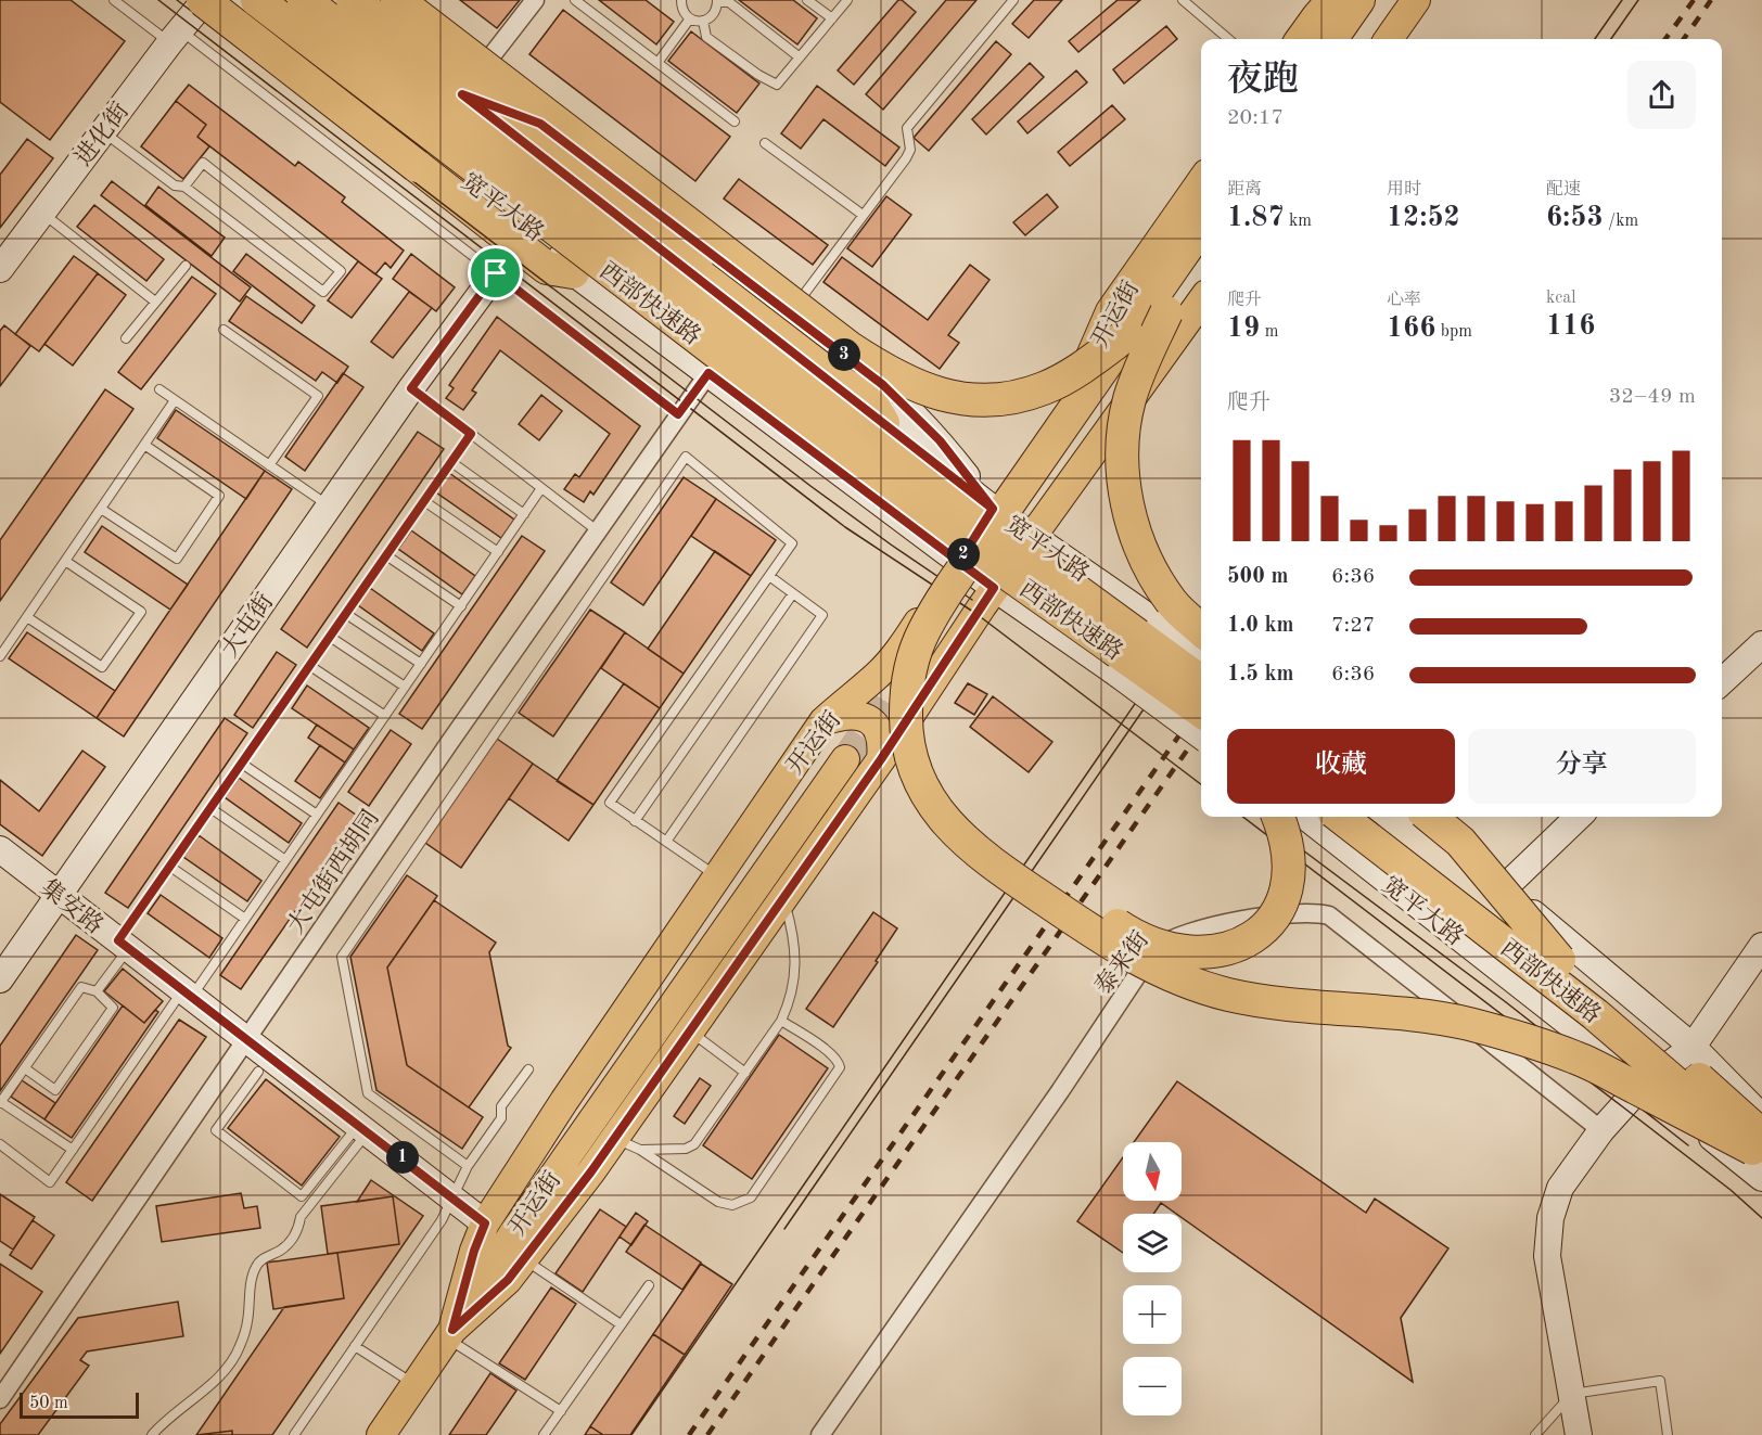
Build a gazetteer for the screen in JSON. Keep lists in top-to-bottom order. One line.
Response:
{"streets":{"highway":["西部快速路"],"main road":["进化街","宽平大路","开运街","大屯街","集安路"],"street":["大屯街西胡同","泰来街"]},"crossings":[["宽平大路","开运街"],["宽平大路","大屯街西胡同"],["开运街","集安路"],["大屯街","集安路"],["大屯街西胡同","集安路"]],"scale_bar":"50 m","north":"bottom","page":{"heading":["夜跑","20:17"],"stats":[["距离","1.87 km"],["用时","12:52"],["配速","6:53 /km"],["爬升","19 m"],["心率","166 bpm"],["kcal","116"]],"pins":["3","2","1"],"chart":["爬升","32–49 m"],"list":[{"name":"500 m","note":"6:36"},{"name":"1.0 km","note":"7:27"},{"name":"1.5 km","note":"6:36"}],"buttons":["收藏","分享"],"map_buttons":["+","−"],"scale":"50 m"}}
